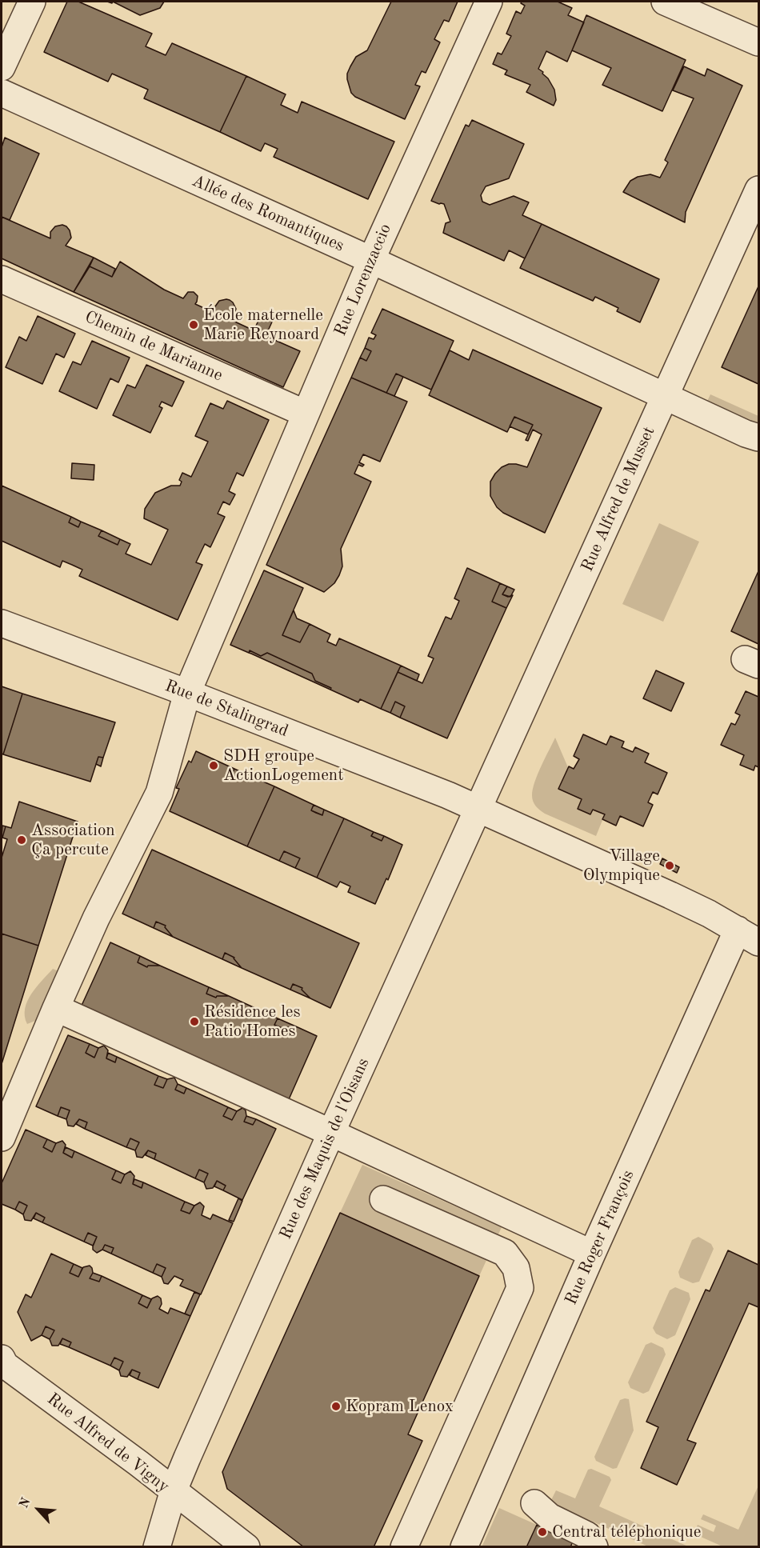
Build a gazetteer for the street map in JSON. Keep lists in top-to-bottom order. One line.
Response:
{"streets":{"street":["Allée des Romantiques","Rue Lorenzaccio","Chemin de Marianne","Rue Alfred de Musset","Rue de Stalingrad","Rue des Maquis de l'Oisans","Rue Roger François","Rue Alfred de Vigny"]},"crossings":[["Allée des Romantiques","Rue Lorenzaccio"],["Allée des Romantiques","Rue Alfred de Musset"],["Rue Lorenzaccio","Chemin de Marianne"],["Rue Lorenzaccio","Rue de Stalingrad"],["Rue Alfred de Musset","Rue de Stalingrad"],["Rue Alfred de Musset","Rue des Maquis de l'Oisans"],["Rue de Stalingrad","Rue des Maquis de l'Oisans"],["Rue de Stalingrad","Rue Roger François"],["Rue des Maquis de l'Oisans","Rue Alfred de Vigny"]],"places":["École maternelle Marie Reynoard","SDH groupe ActionLogement","Association Ça percute","Village Olympique","Résidence les Patio'Homes","Kopram Lenox","Central téléphonique"],"north":"top left"}
